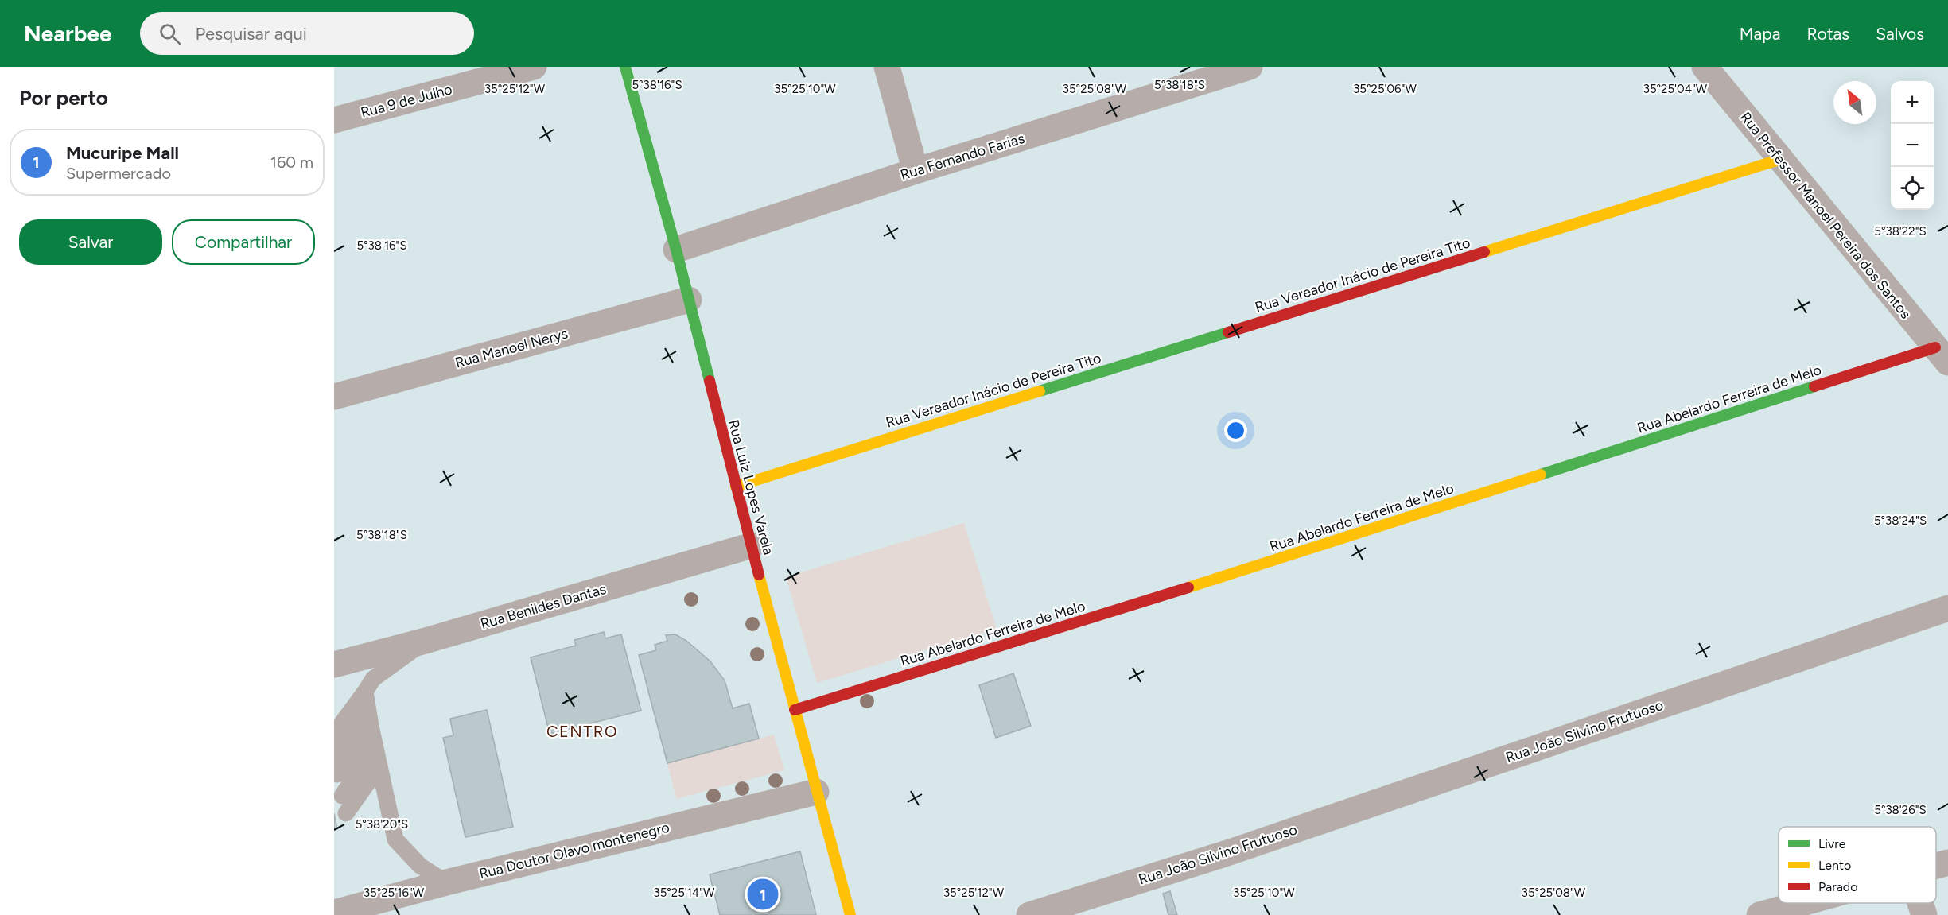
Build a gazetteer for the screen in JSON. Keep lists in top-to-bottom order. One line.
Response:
{"streets":{"street":["Rua 9 de Julho","Rua Fernando Farias","Rua Prefessor Manoel Pereira dos Santos","Rua Vereador Inácio de Pereira Tito","Rua Manoel Nerys","Rua Abelardo Ferreira de Melo","Rua Luiz Lopes Varela","Rua Benildes Dantas","Rua João Silvino Frutuoso","Rua Doutor Olavo montenegro"]},"crossings":[["Rua Fernando Farias","Rua Luiz Lopes Varela"],["Rua Prefessor Manoel Pereira dos Santos","Rua Vereador Inácio de Pereira Tito"],["Rua Prefessor Manoel Pereira dos Santos","Rua Abelardo Ferreira de Melo"],["Rua Vereador Inácio de Pereira Tito","Rua Luiz Lopes Varela"],["Rua Manoel Nerys","Rua Luiz Lopes Varela"],["Rua Abelardo Ferreira de Melo","Rua Luiz Lopes Varela"],["Rua Luiz Lopes Varela","Rua Benildes Dantas"],["Rua Luiz Lopes Varela","Rua Doutor Olavo montenegro"]],"districts":["CENTRO"],"legend":["Livre","Lento","Parado"],"north":"top left","page":{"header":"Nearbee","search":"Pesquisar aqui","nav":["Mapa","Rotas","Salvos"],"heading":"Por perto","map_buttons":["+","−"],"list":[{"mark":"1","name":"Mucuripe Mall","note":"Supermercado","value":"160 m"}],"buttons":["Salvar","Compartilhar"],"pins":"1"},"coordinates":["5°38'16\"S","5°38'18\"S","35°25'12\"W","35°25'10\"W","35°25'08\"W","35°25'06\"W","35°25'04\"W","5°38'22\"S","5°38'24\"S","5°38'26\"S","5°38'20\"S","35°25'16\"W","35°25'14\"W"]}
